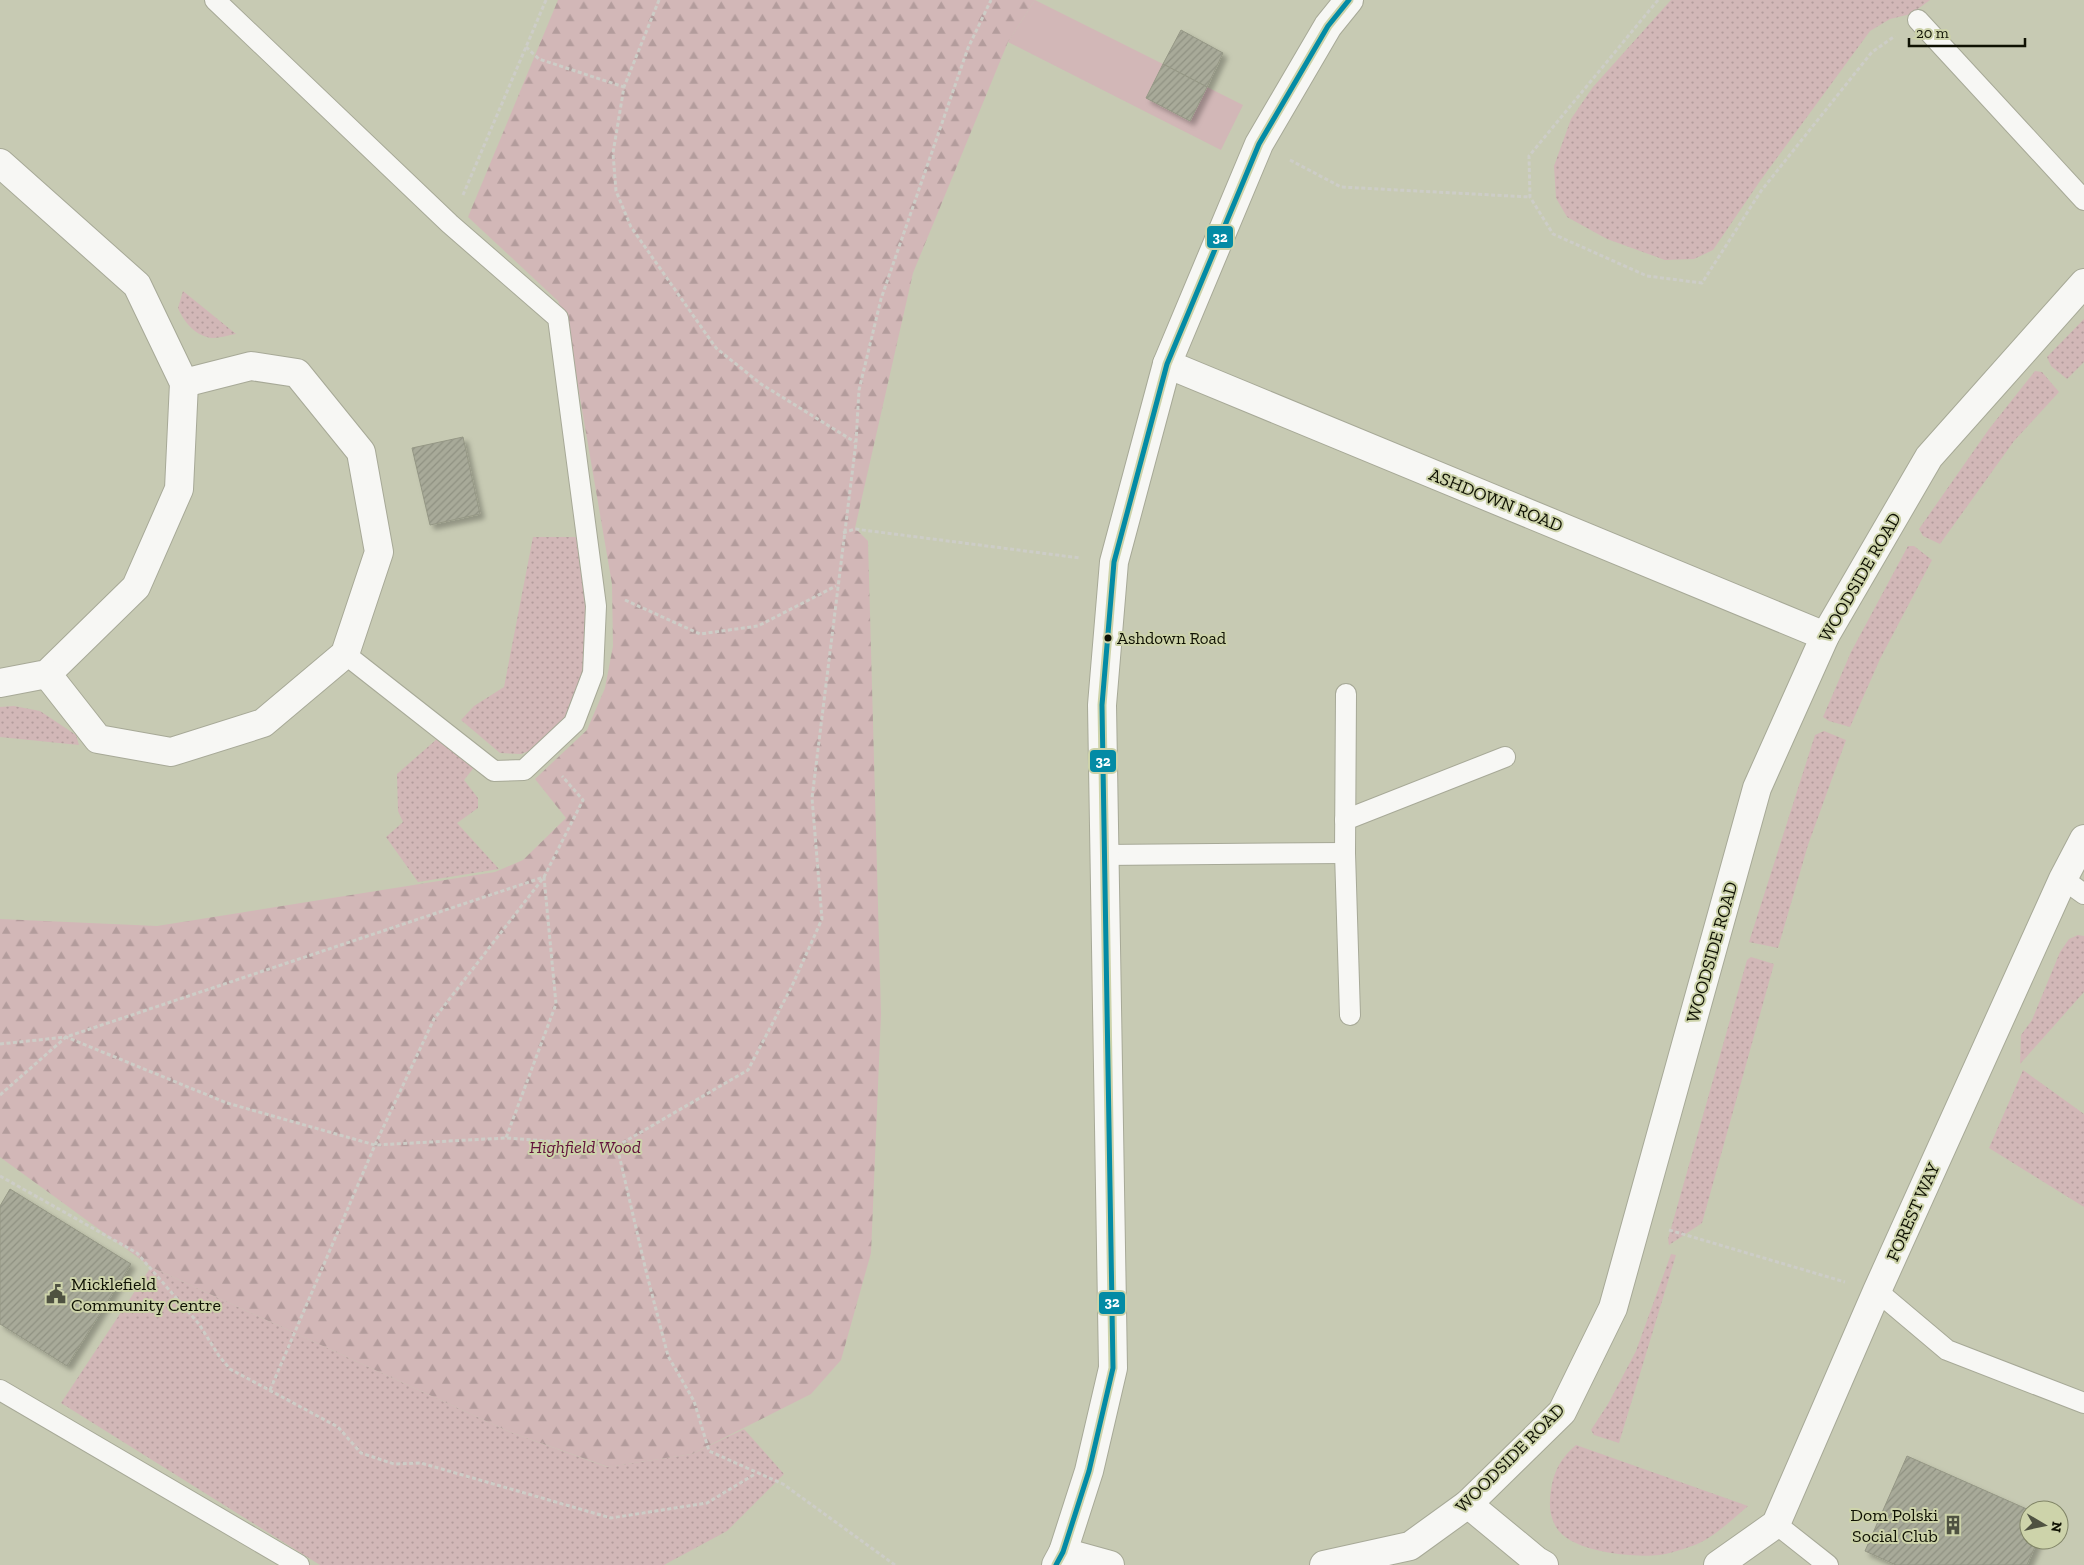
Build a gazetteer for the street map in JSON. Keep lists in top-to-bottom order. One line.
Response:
{"streets":{"street":["ASHDOWN ROAD","WOODSIDE ROAD","FOREST WAY"]},"crossings":[["ASHDOWN ROAD","WOODSIDE ROAD"]],"parks":["Highfield Wood"],"places":{"other":["Ashdown Road"],"public building":["Micklefield Community Centre"],"building":["Dom Polski Social Club"]},"lines":["transit line 32"],"scale_bar":"20 m","north":"right"}
